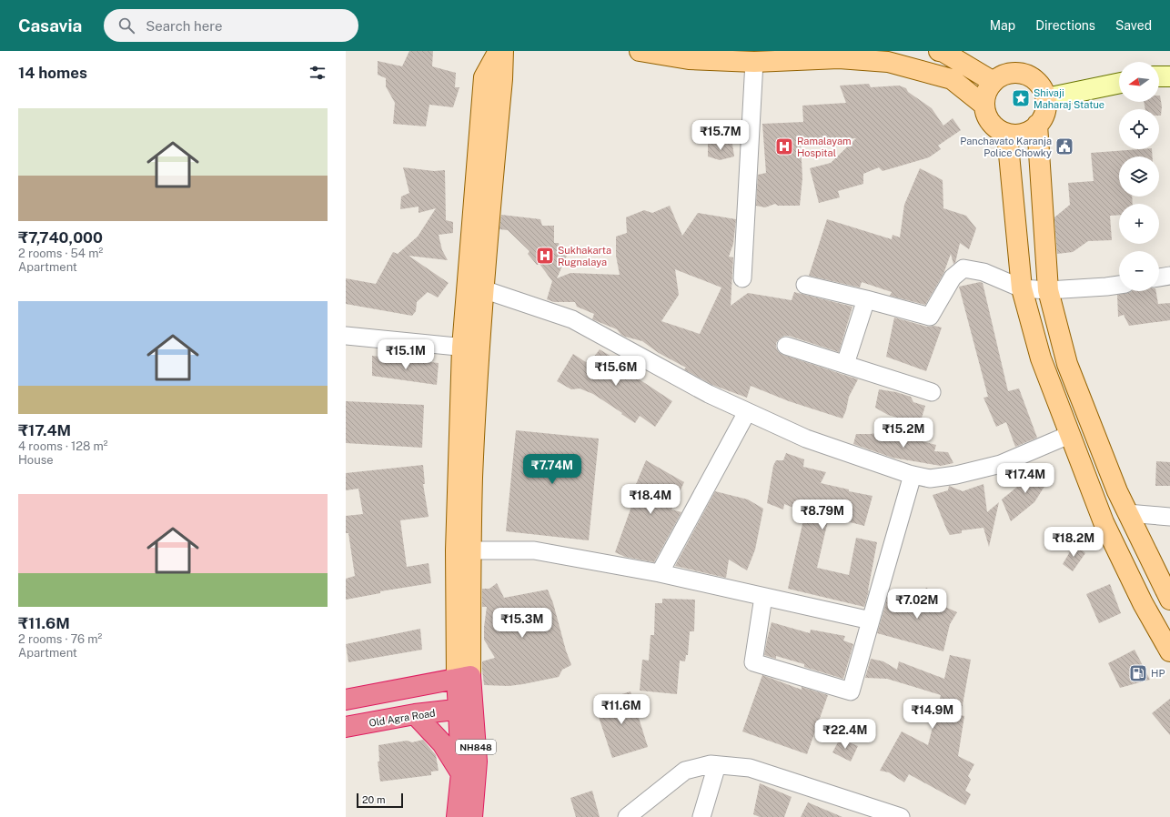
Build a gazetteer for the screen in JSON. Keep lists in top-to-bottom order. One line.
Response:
{"streets":{"highway":["Old Agra Road","NH848"]},"crossings":[["Old Agra Road","NH848"]],"places":{"place":["Shivaji Maharaj Statue"],"hospital":["Ramalayam Hospital","Sukhakarta Rugnalaya"],"public building":["Panchavato Karanja Police Chowky"],"fuel station":["HP"]},"scale_bar":"20 m","north":"left","page":{"header":"Casavia","search":"Search here","nav":["Map","Directions","Saved"],"heading":"14 homes","map_buttons":["+","−"],"list":[{"name":"₹7,740,000","note":"2 rooms · 54 m² · Apartment"},{"name":"₹17.4M","note":"4 rooms · 128 m² · House"},{"name":"₹11.6M","note":"2 rooms · 76 m² · Apartment"}],"price":["₹15.7M","₹15.1M","₹15.6M","₹15.2M","₹7.74M","₹17.4M","₹18.4M","₹8.79M","₹18.2M","₹7.02M","₹15.3M","₹11.6M","₹14.9M","₹22.4M"],"scale":"20 m"}}
